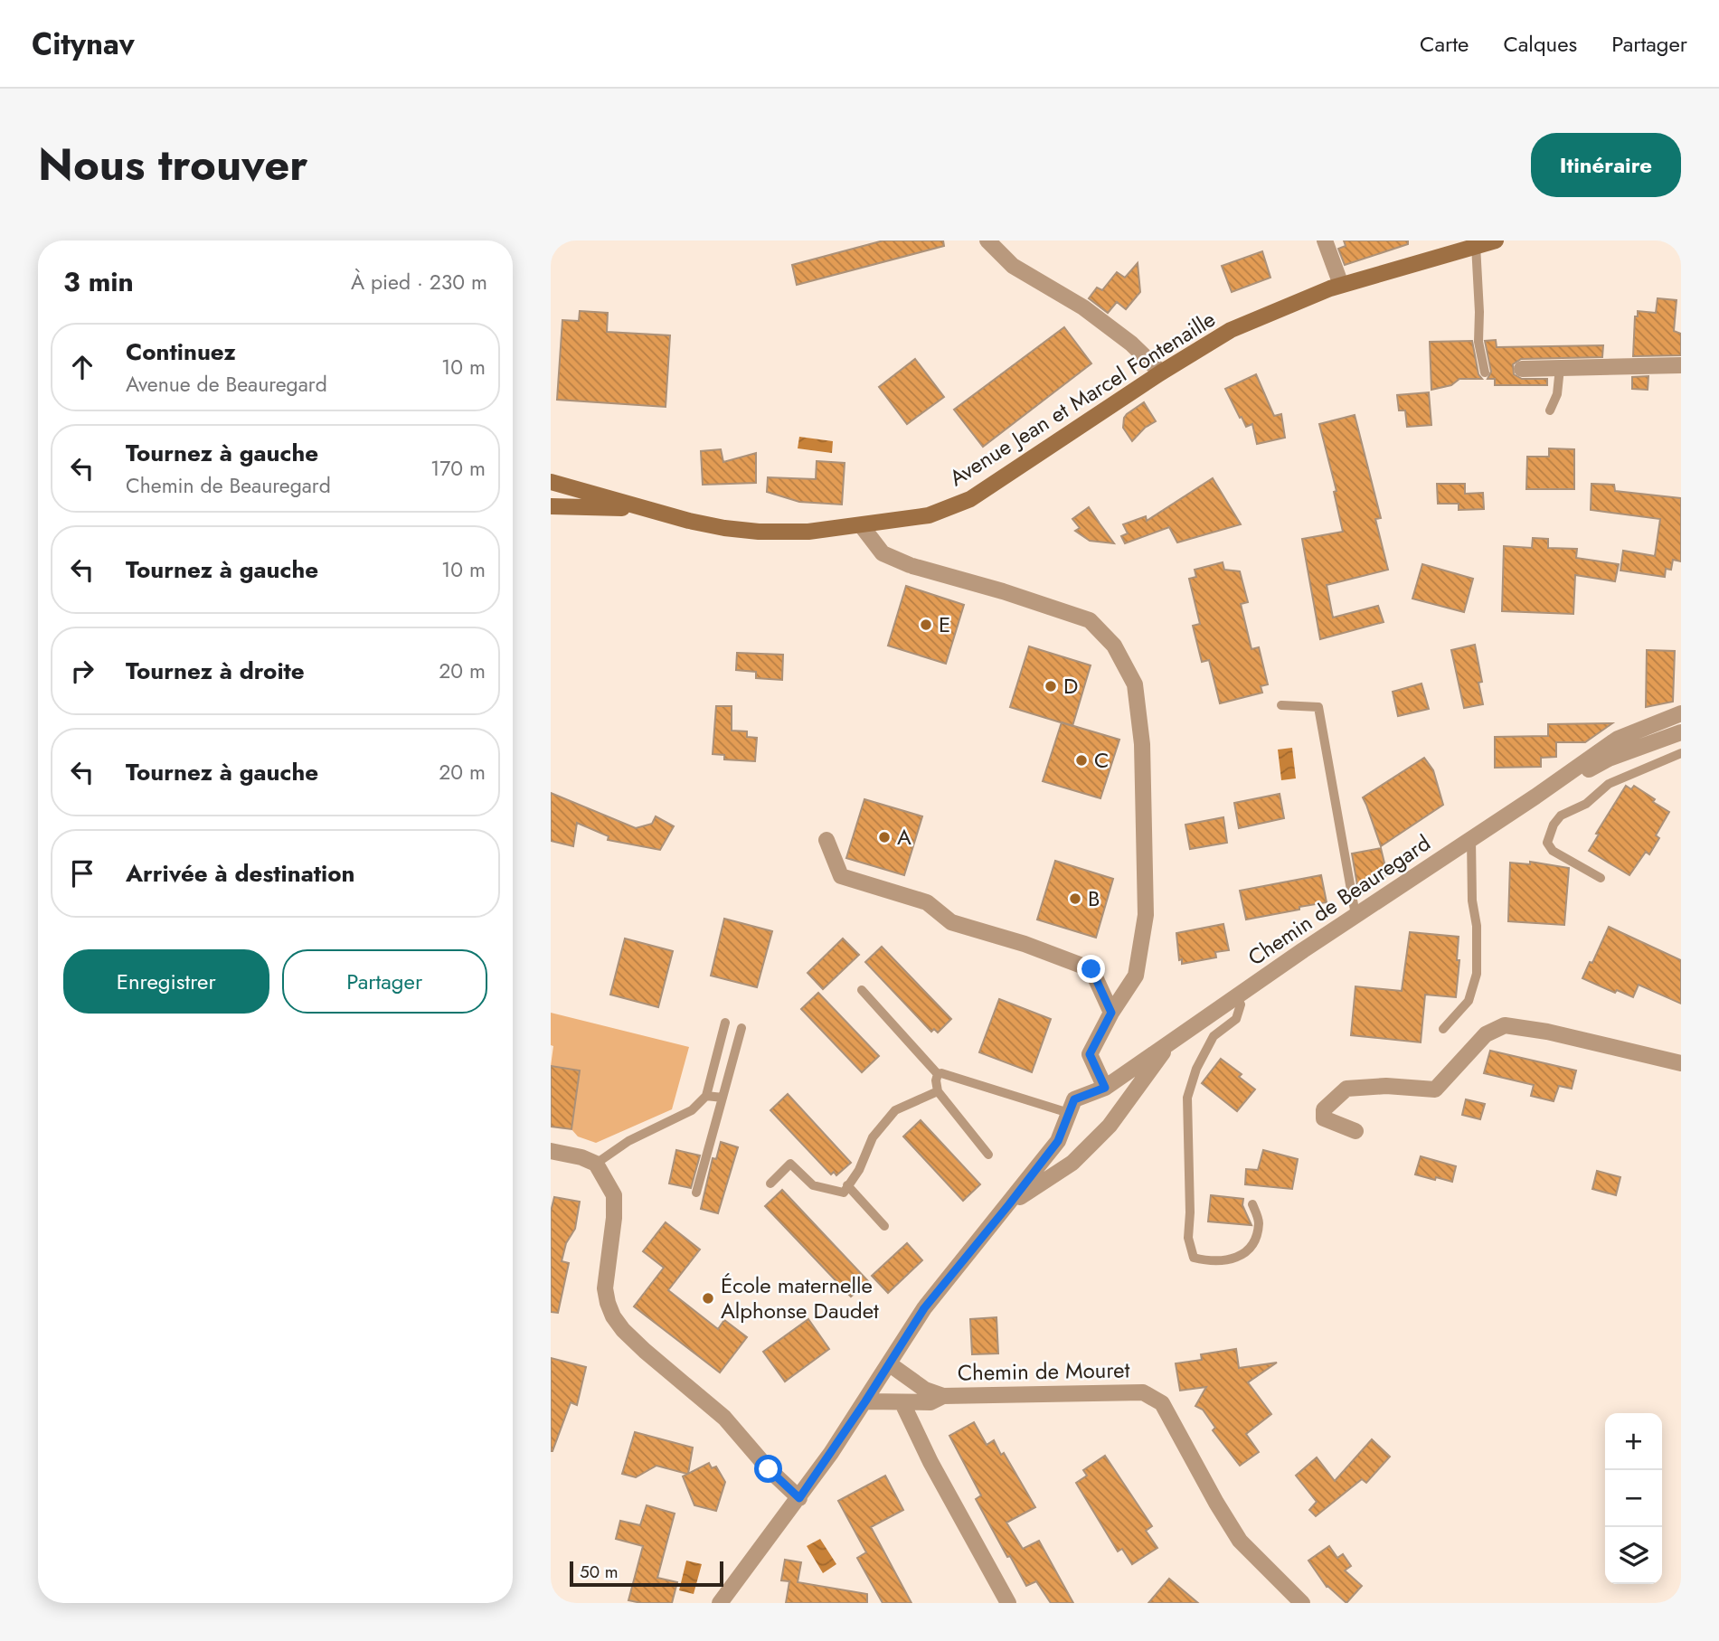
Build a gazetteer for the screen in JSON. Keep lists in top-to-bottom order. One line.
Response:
{"streets":{"main road":["Avenue Jean et Marcel Fontenaille"],"street":["Chemin de Beauregard","Chemin de Mouret"]},"places":["E","D","C","A","B","École maternelle Alphonse Daudet"],"scale_bar":"50 m","page":{"header":"Citynav","nav":["Carte","Calques","Partager"],"title":"Nous trouver","buttons":["Itinéraire",["Enregistrer","Partager"]],"heading":["3 min","À pied · 230 m"],"list":[["Continuez","Avenue de Beauregard","10 m"],["Tournez à gauche","Chemin de Beauregard","170 m"],["Tournez à gauche","10 m"],["Tournez à droite","20 m"],["Tournez à gauche","20 m"],"Arrivée à destination"],"map_buttons":["+","−"],"scale":"50 m"}}
